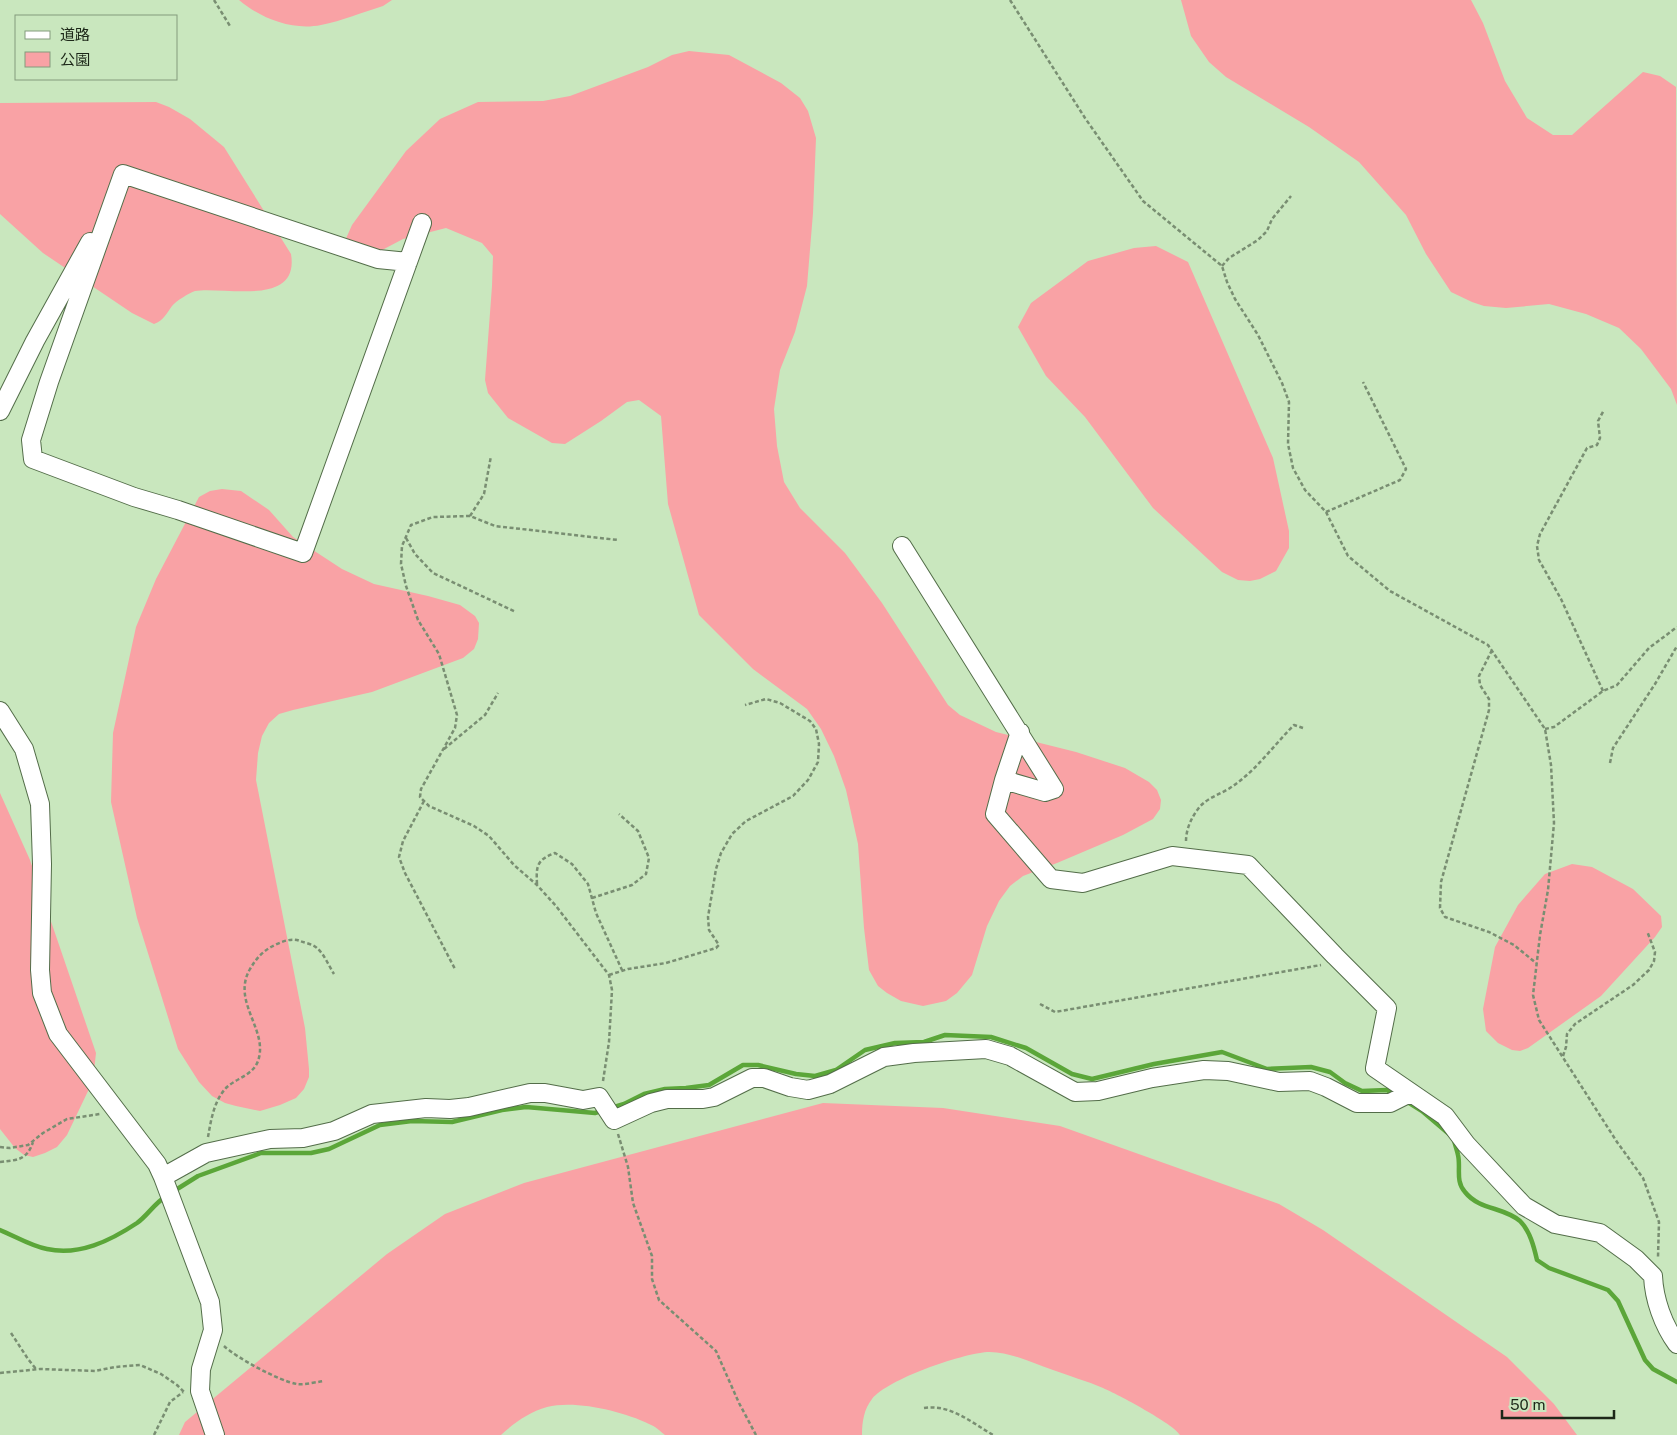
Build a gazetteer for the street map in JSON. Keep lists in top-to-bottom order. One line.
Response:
{"legend":["道路","公園"],"scale_bar":"50 m"}
